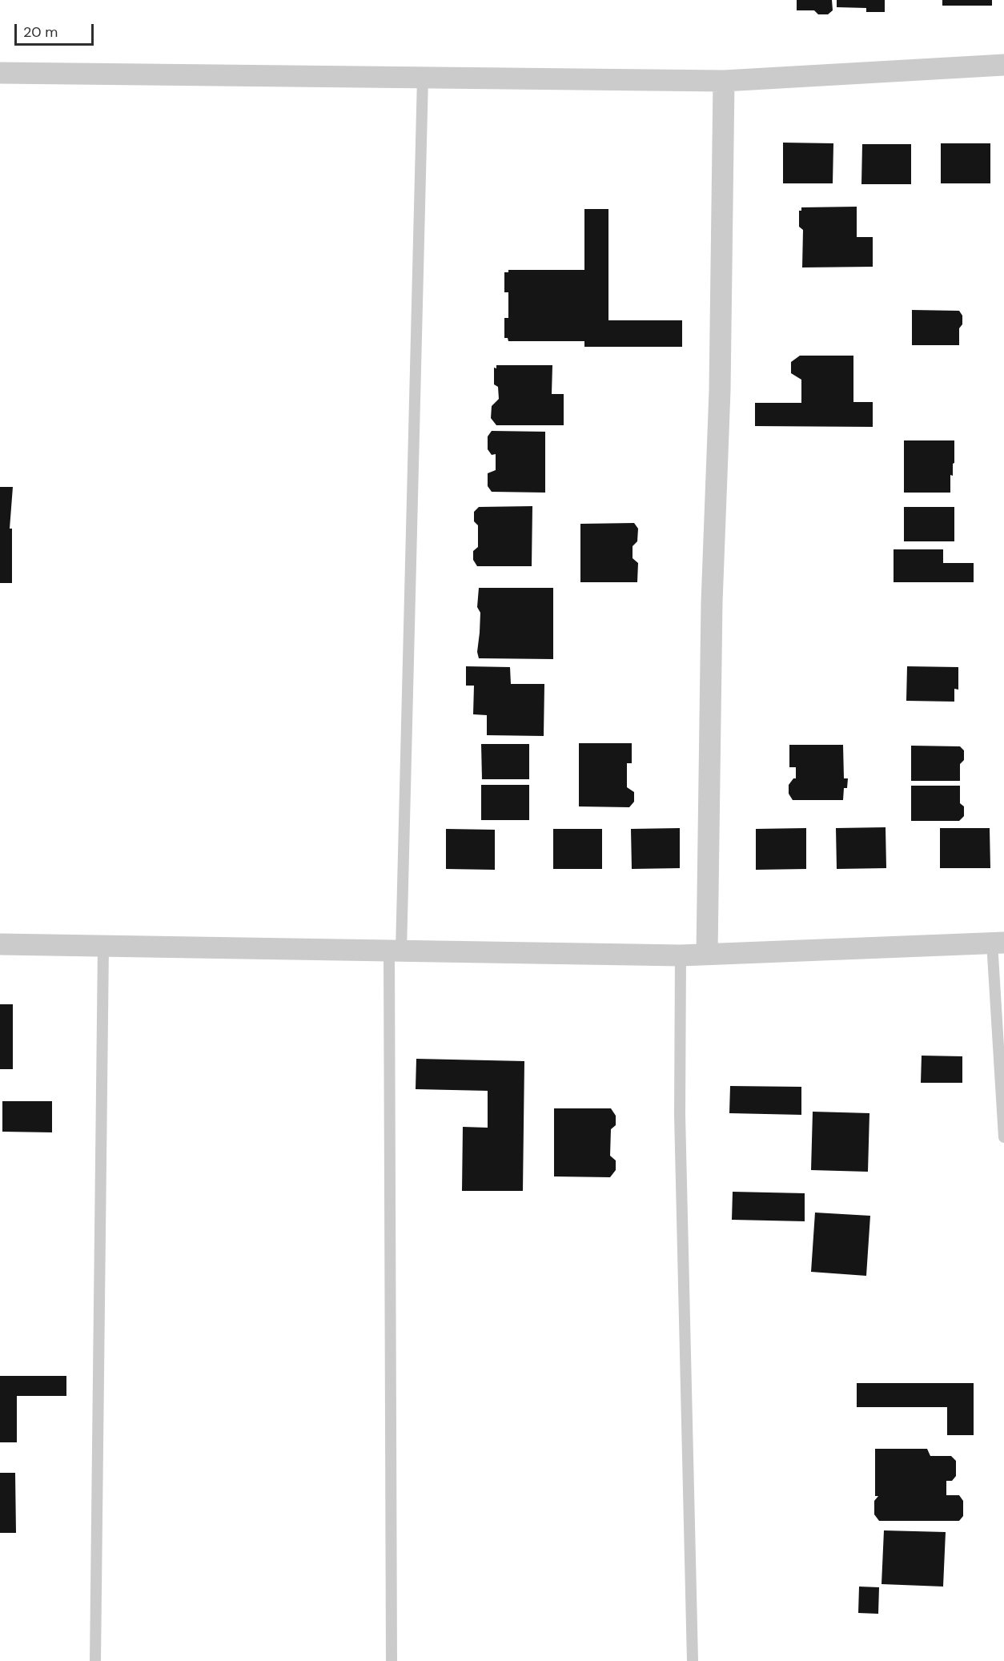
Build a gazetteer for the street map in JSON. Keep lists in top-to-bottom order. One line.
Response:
{"scale_bar":"20 m"}
